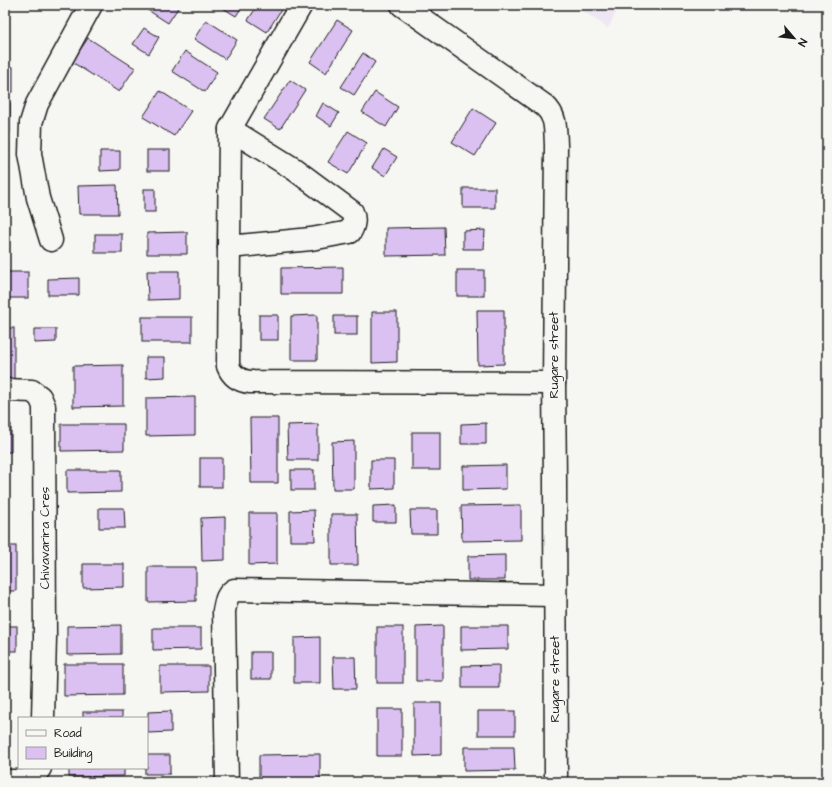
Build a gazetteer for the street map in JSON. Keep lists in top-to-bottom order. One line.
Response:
{"streets":{"street":["Rugare street","Chivavarira Cres"]},"legend":["Road","Building"],"north":"bottom right"}
